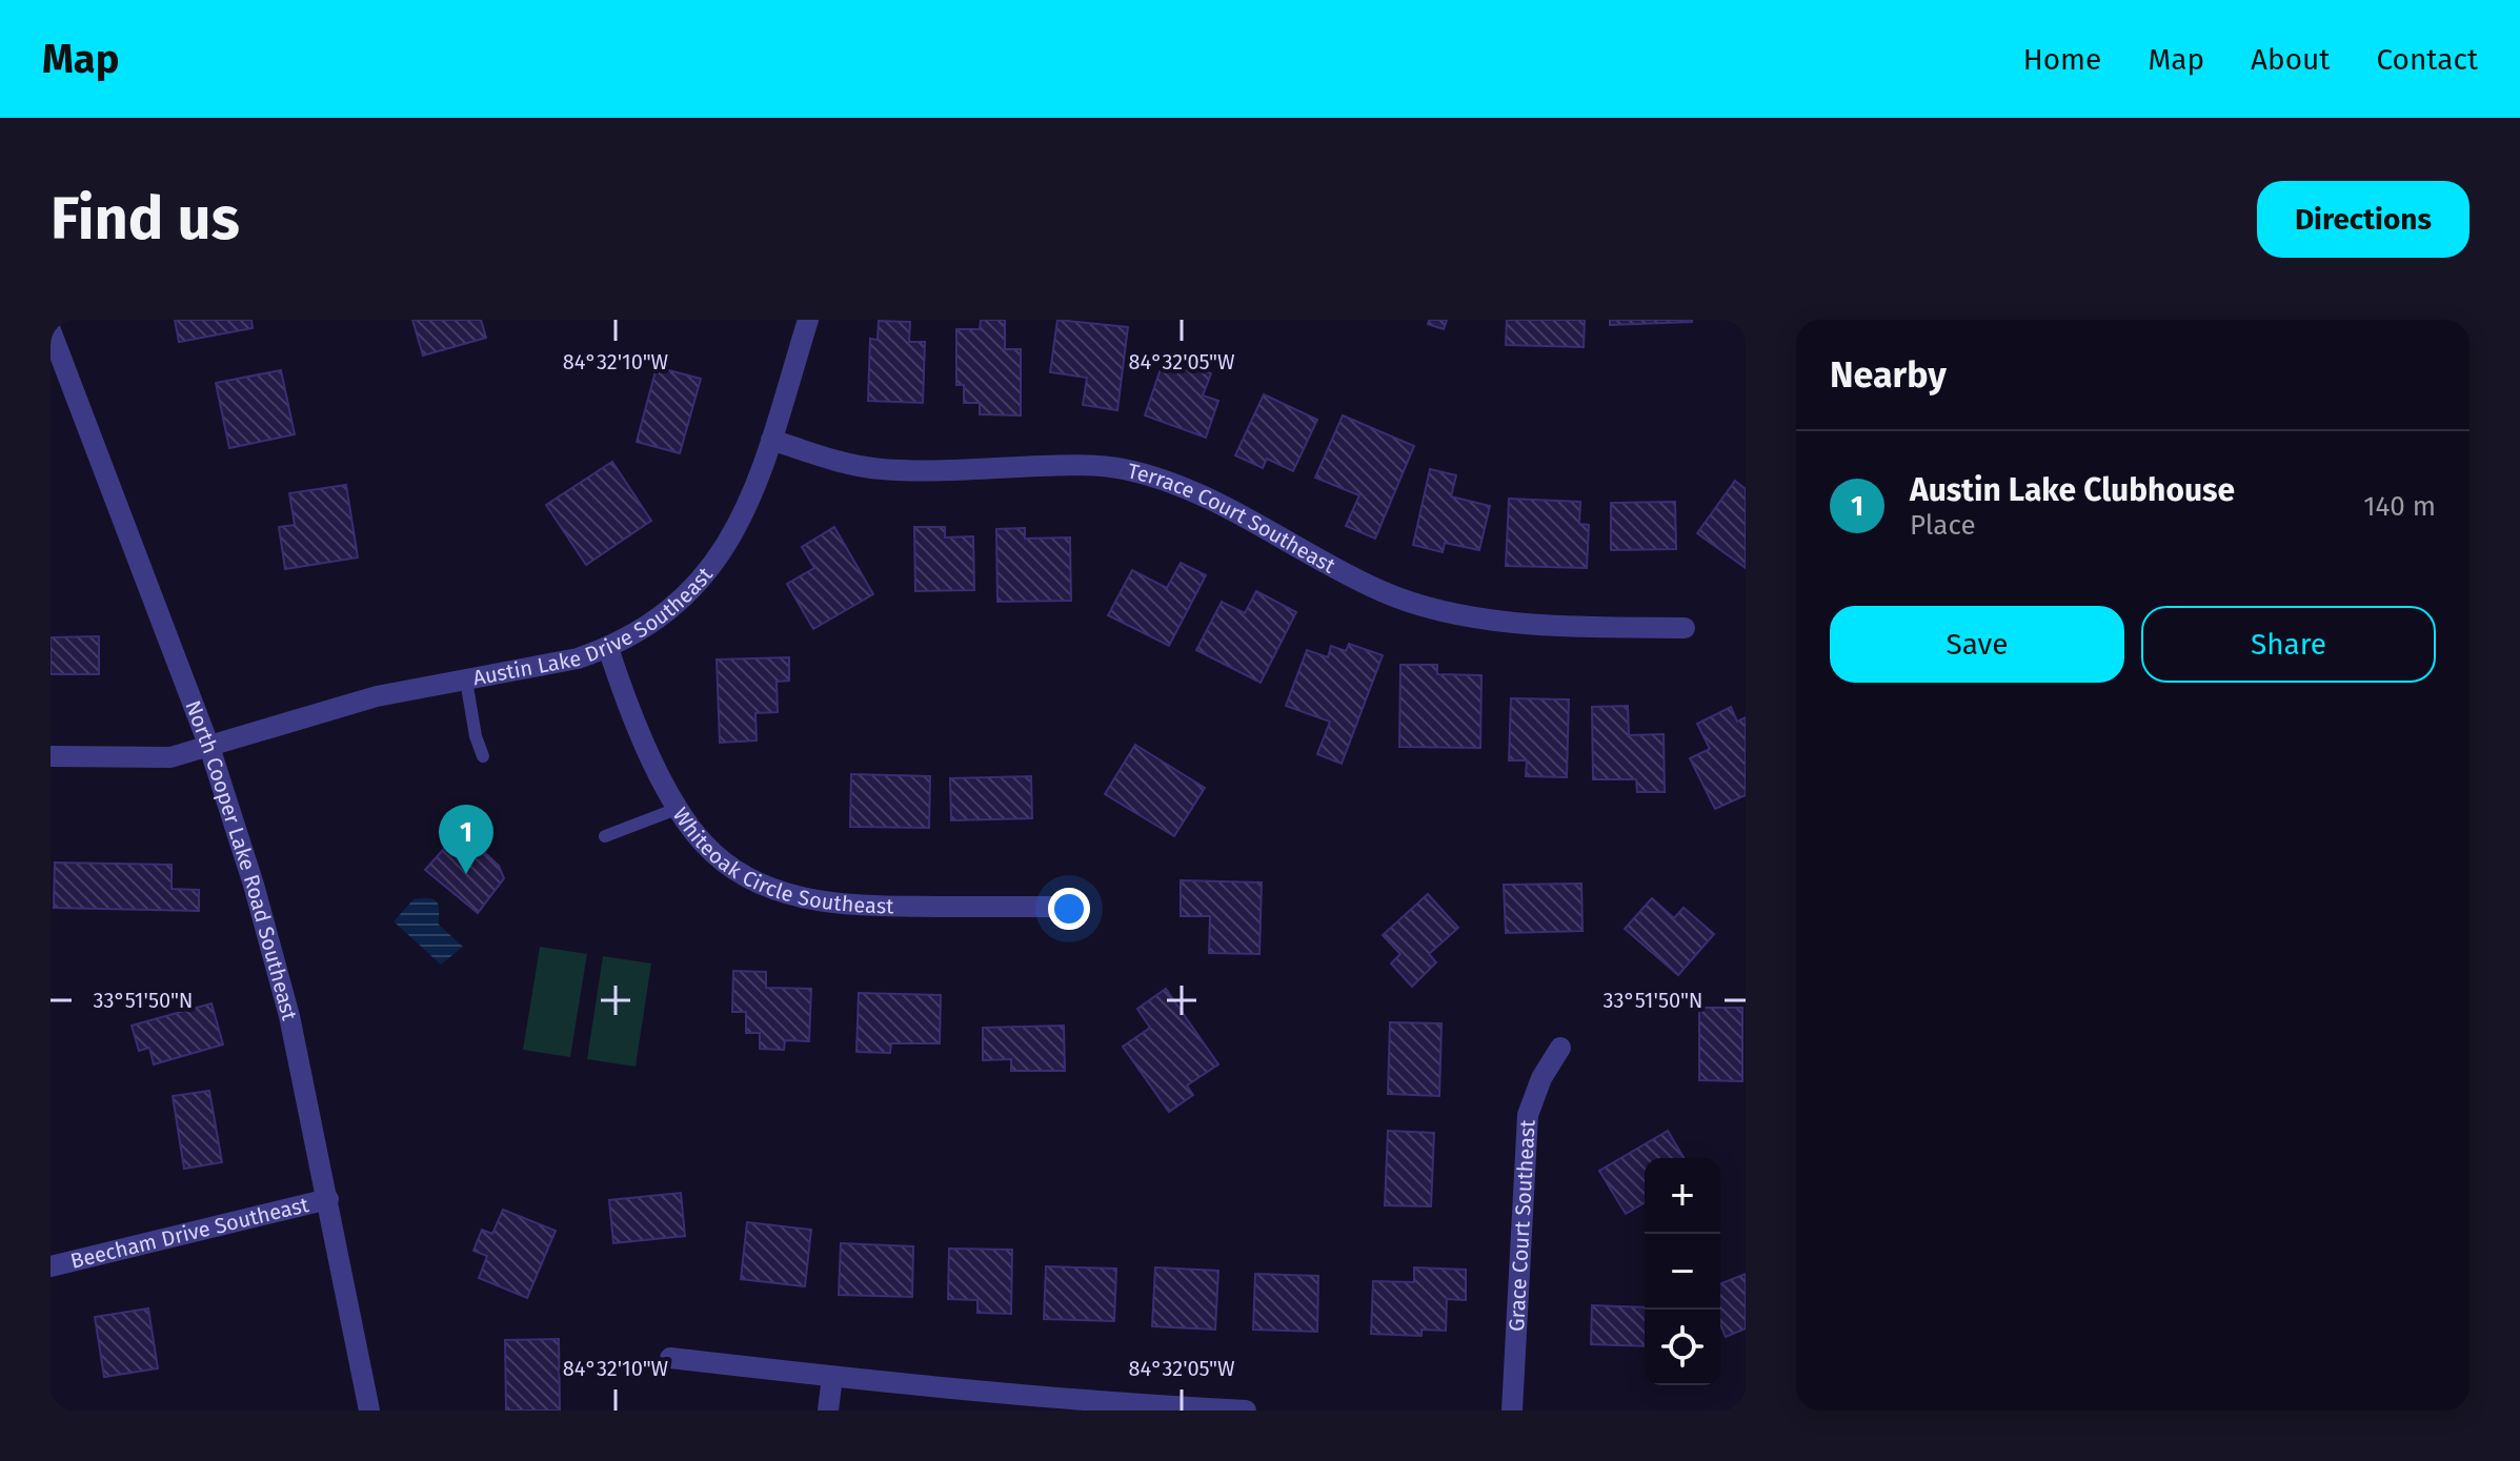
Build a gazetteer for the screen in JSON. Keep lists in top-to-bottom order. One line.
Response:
{"streets":{"street":["Terrace Court Southeast","Austin Lake Drive Southeast","Whiteoak Circle Southeast","North Cooper Lake Road Southeast","Grace Court Southeast","Beecham Drive Southeast"]},"crossings":[["Terrace Court Southeast","Austin Lake Drive Southeast"],["Austin Lake Drive Southeast","Whiteoak Circle Southeast"],["Austin Lake Drive Southeast","North Cooper Lake Road Southeast"],["North Cooper Lake Road Southeast","Beecham Drive Southeast"]],"page":{"header":"Map","nav":["Home","Map","About","Contact"],"buttons":["Directions",["Save","Share"]],"title":"Find us","heading":"Nearby","list":[{"mark":"1","name":"Austin Lake Clubhouse","note":"Place","value":"140 m"}],"pins":"1","map_buttons":["+","−"]},"coordinates":["84°32'10\"W","84°32'05\"W","33°51'50\"N"]}
